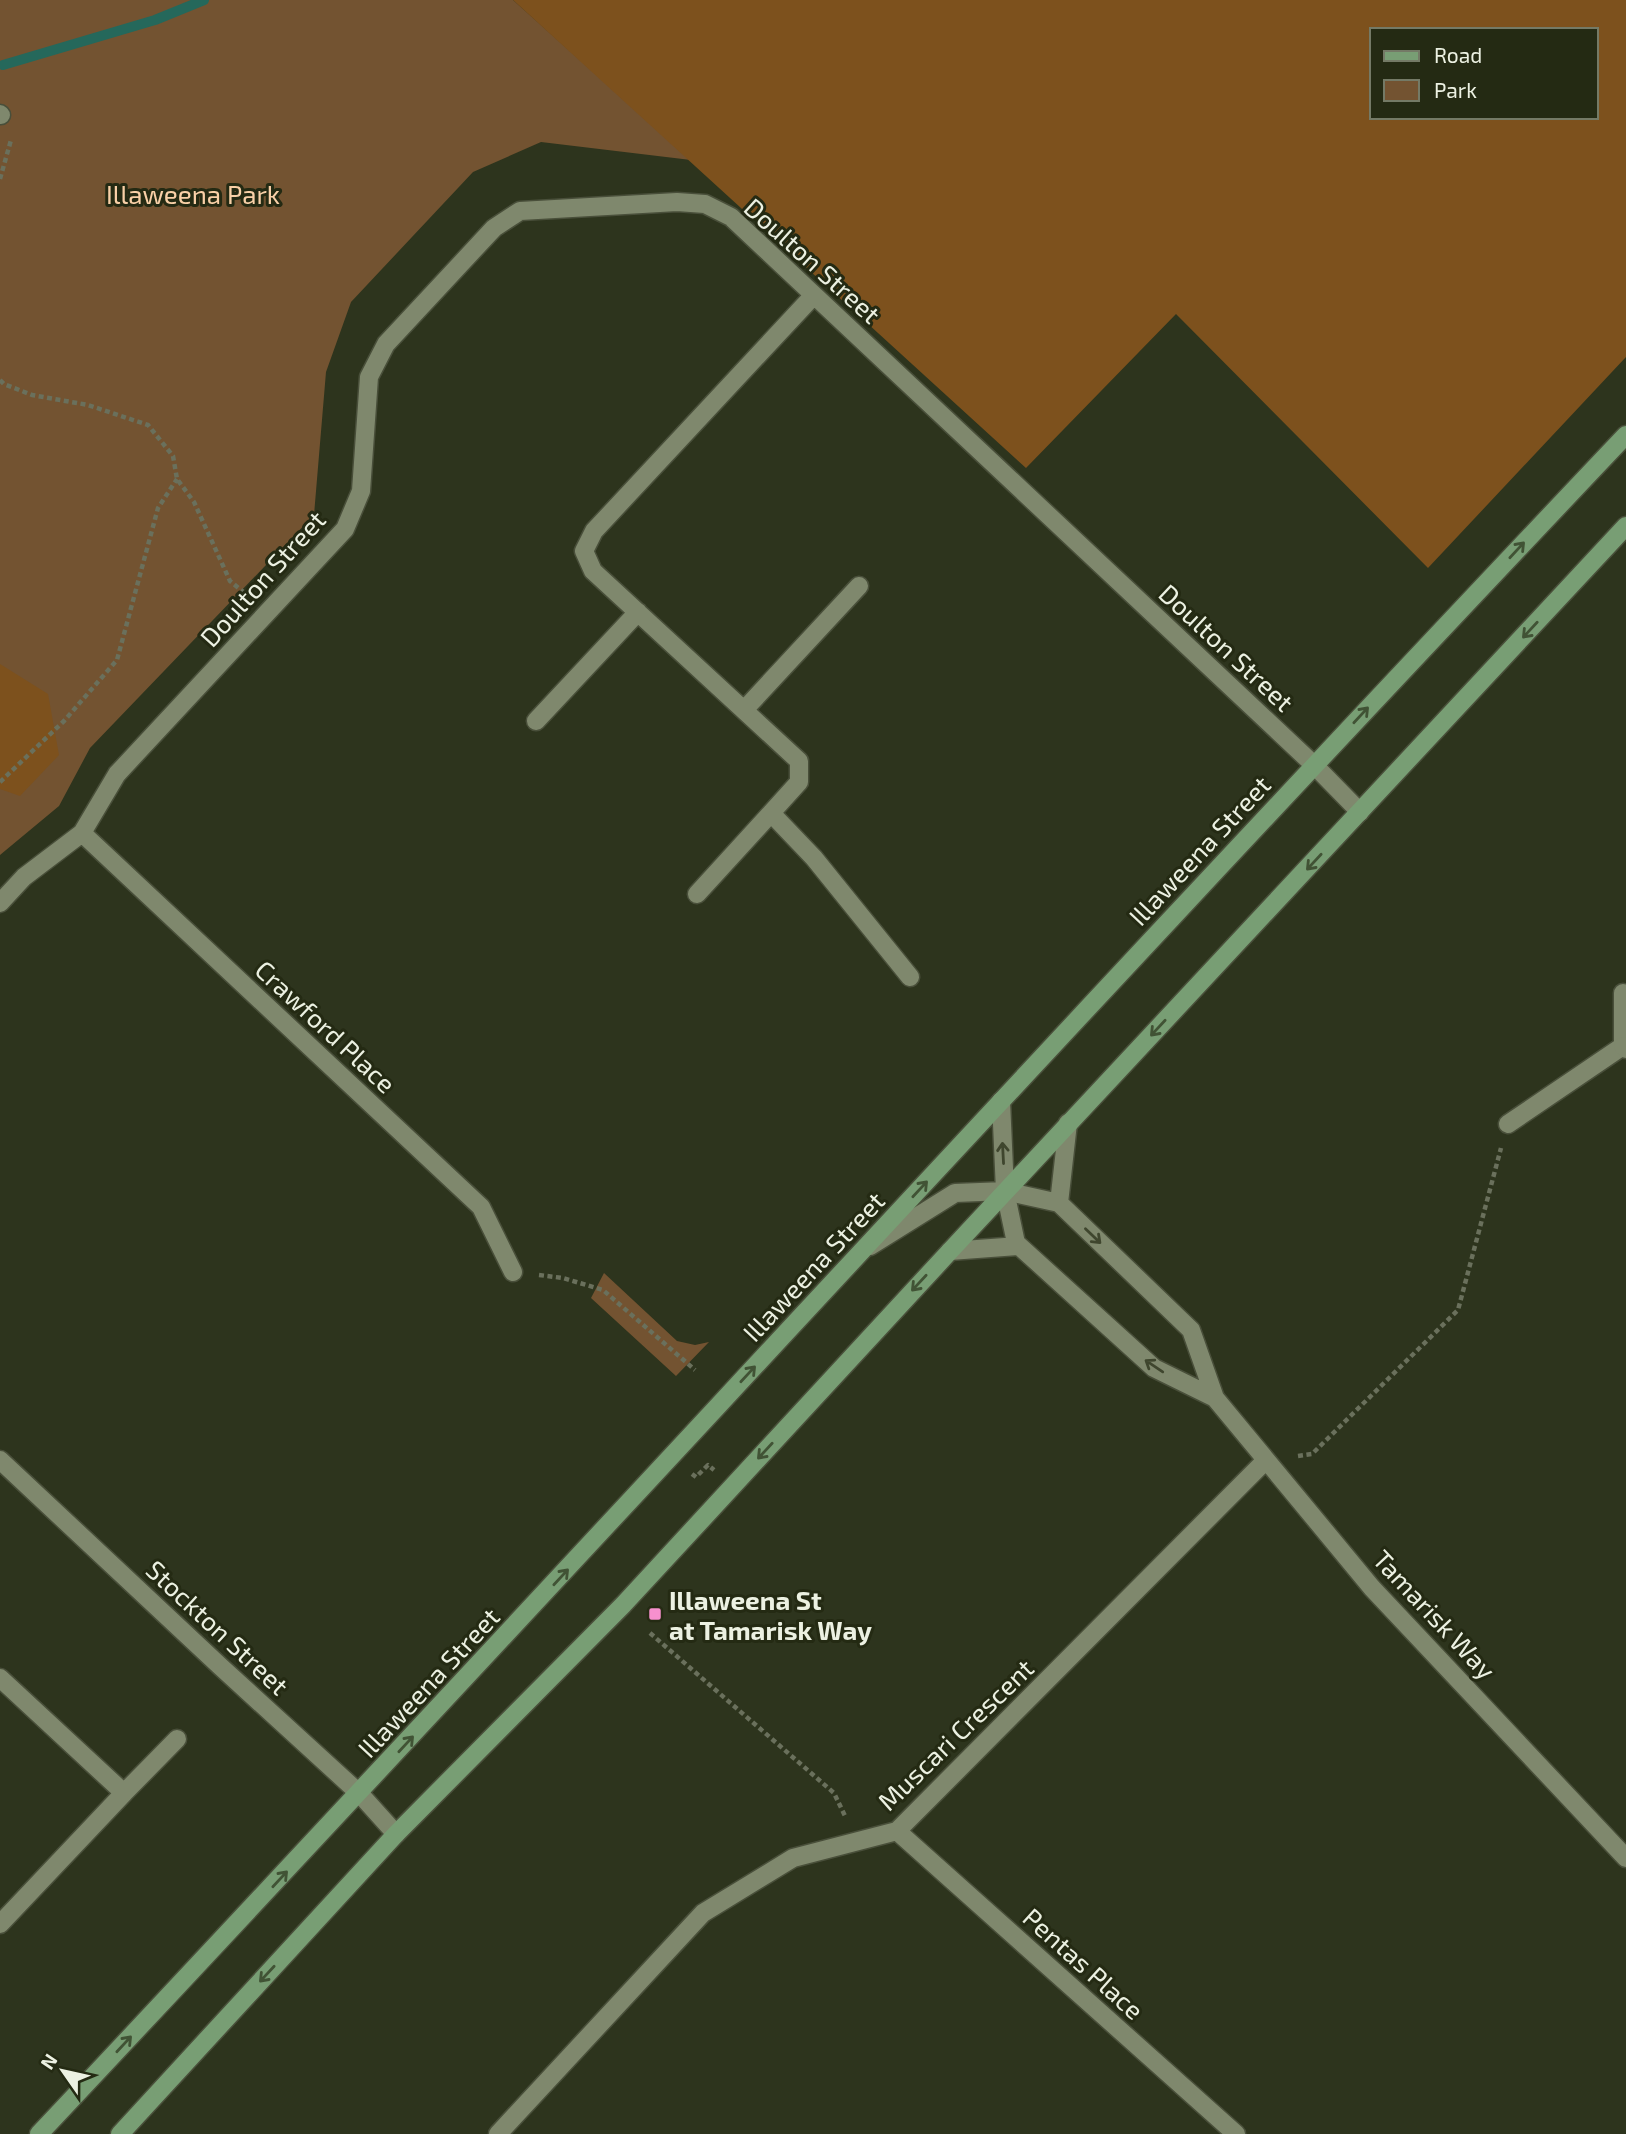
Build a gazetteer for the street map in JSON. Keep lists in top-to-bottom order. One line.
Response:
{"streets":{"main road":["Illaweena Street"],"street":["Doulton Street","Crawford Place","Tamarisk Way","Stockton Street","Muscari Crescent","Pentas Place"]},"crossings":[["Doulton Street","Illaweena Street"],["Doulton Street","Crawford Place"],["Illaweena Street","Stockton Street"],["Tamarisk Way","Muscari Crescent"],["Muscari Crescent","Pentas Place"]],"parks":["Illaweena Park"],"places":{"transit":["Illaweena St at Tamarisk Way"]},"legend":["Road","Park"],"north":"top left"}
